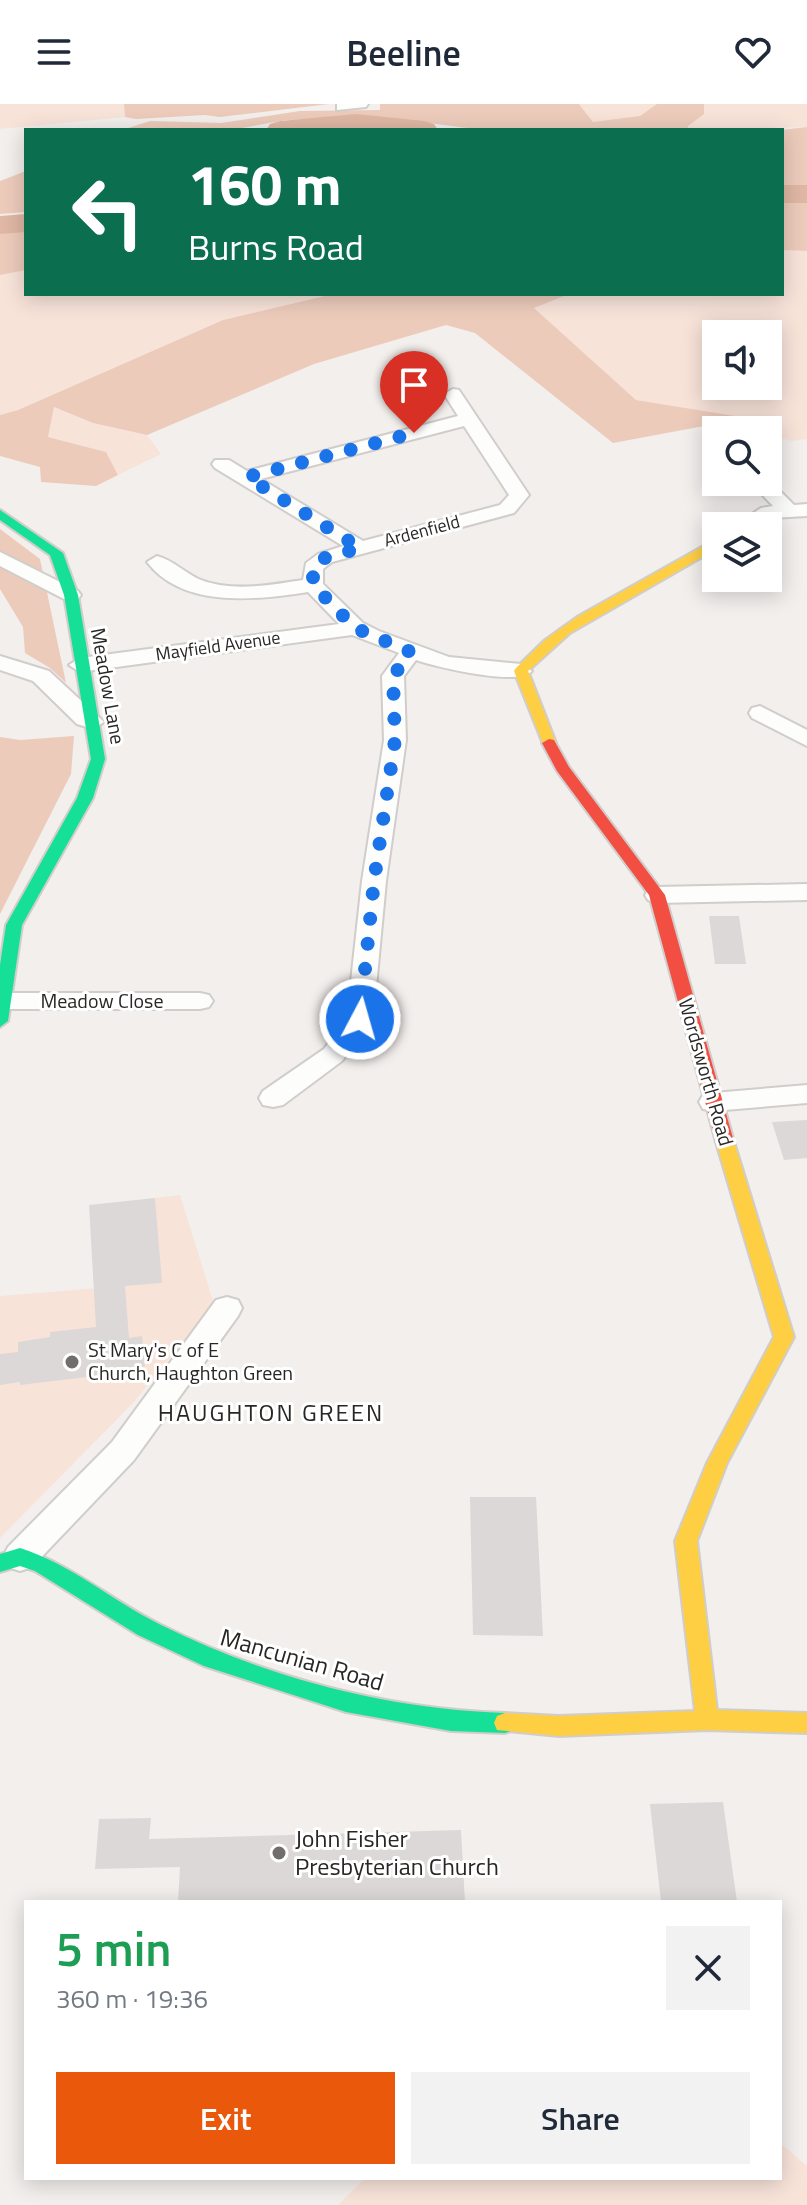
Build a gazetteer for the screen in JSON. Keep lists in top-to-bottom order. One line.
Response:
{"streets":{"street":["Ardenfield","Mayfield Avenue","Meadow Lane","Meadow Close","Wordsworth Road","Mancunian Road"]},"crossings":[["Mayfield Avenue","Meadow Lane"],["Meadow Lane","Meadow Close"],["Wordsworth Road","Mancunian Road"]],"districts":["HAUGHTON GREEN"],"places":["St Mary's C of E Church, Haughton Green","John Fisher Presbyterian Church"],"page":{"header":"Beeline","turn":["160 m","Burns Road"],"heading":["5 min","360 m · 19:36"],"buttons":["Exit","Share"]}}
